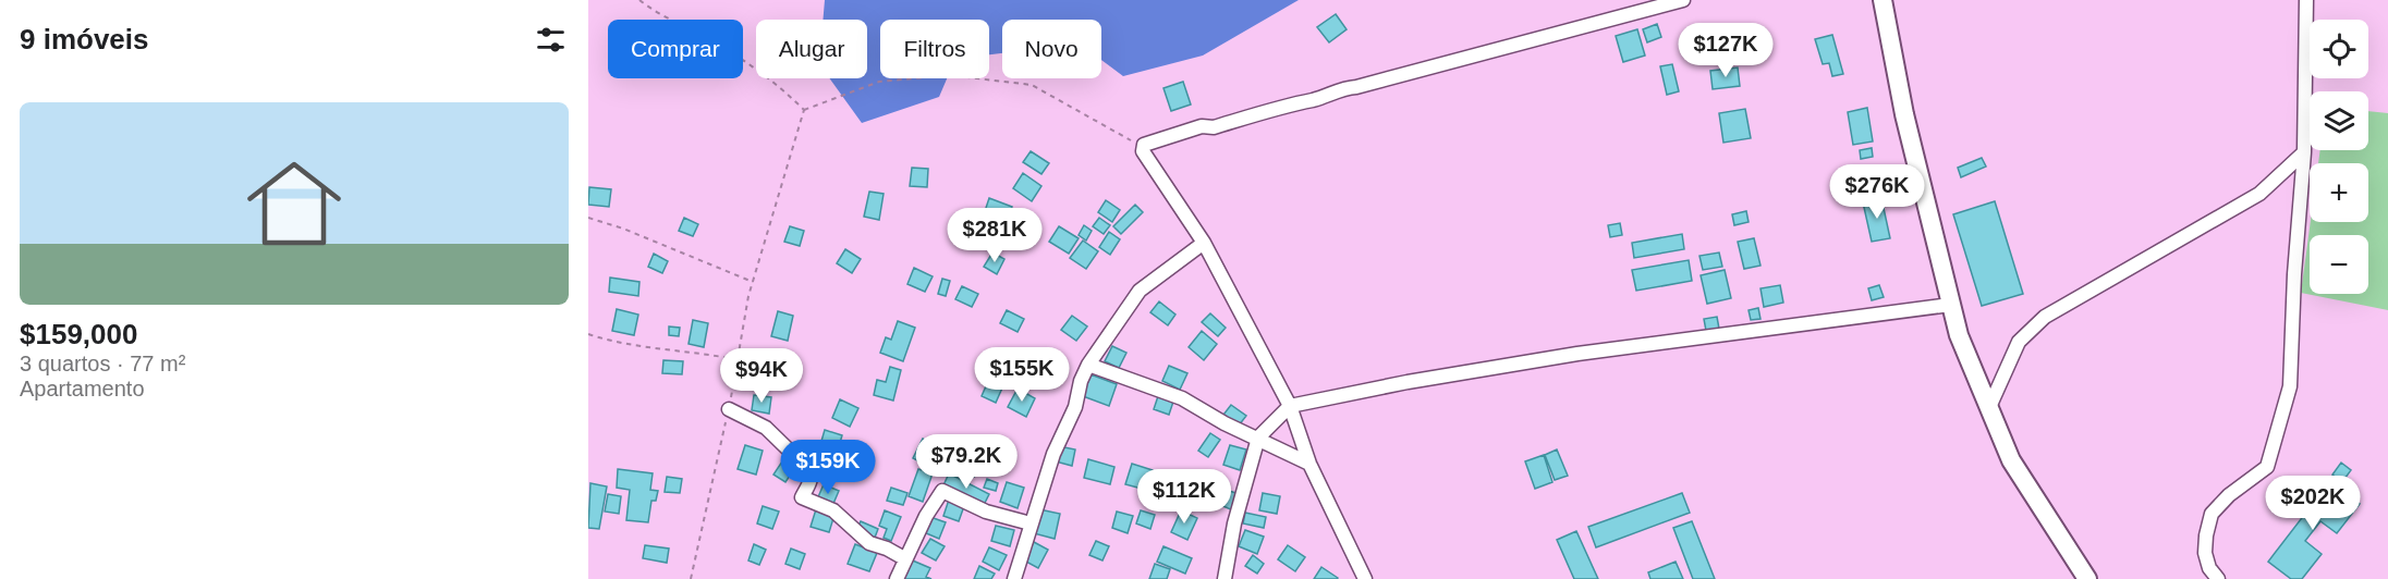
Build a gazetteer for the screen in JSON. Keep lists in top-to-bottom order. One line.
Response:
{"page":{"heading":"9 imóveis","map_buttons":["+","−"],"chip":["Comprar","Alugar","Filtros","Novo"],"price":["$127K","$276K","$281K","$155K","$94K","$79.2K","$159K","$112K","$202K"],"list":[{"name":"$159,000","note":"3 quartos · 77 m² · Apartamento"}]}}
